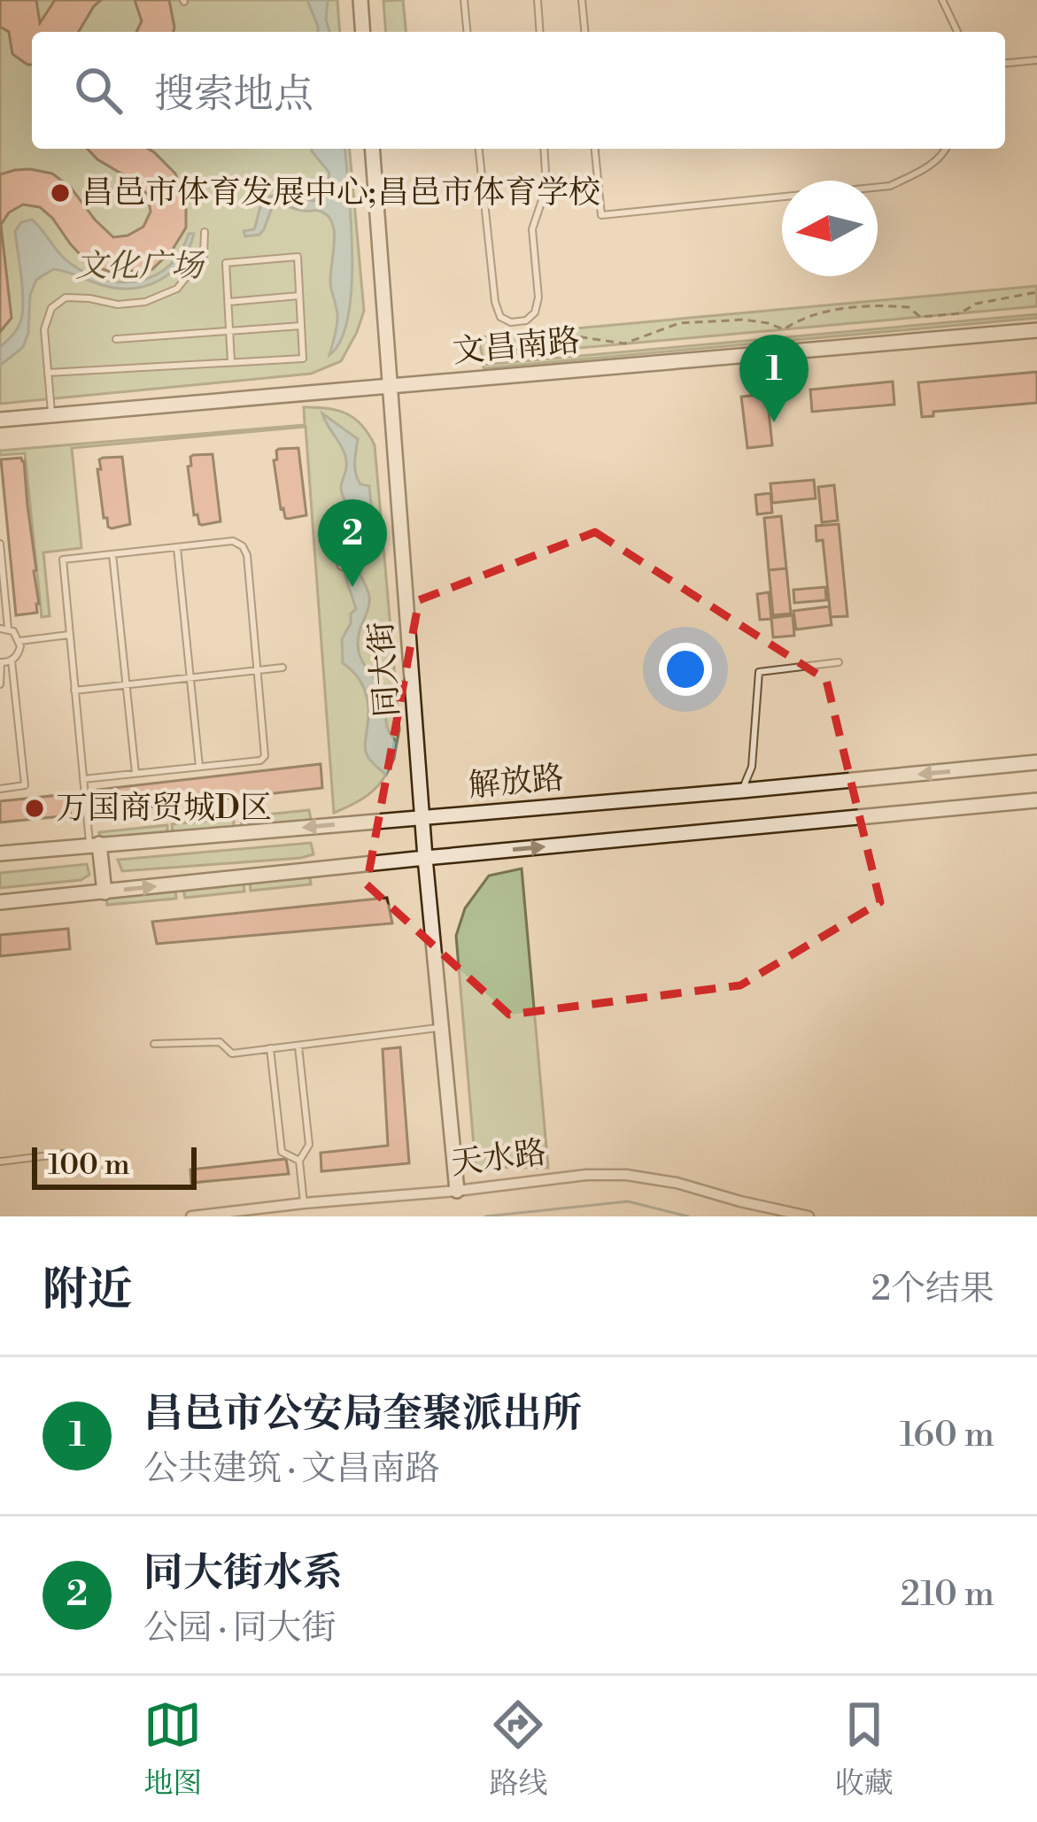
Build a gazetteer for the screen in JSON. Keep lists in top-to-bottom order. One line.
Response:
{"streets":{"street":["文昌南路","同大街","解放路","天水路"]},"crossings":[["文昌南路","同大街"],["同大街","解放路"],["同大街","天水路"]],"parks":["文化广场"],"places":["昌邑市体育发展中心;昌邑市体育学校","万国商贸城D区"],"scale_bar":"100 m","north":"left","page":{"search":"搜索地点","pins":["1","2"],"scale":"100 m","heading":["附近","2个结果"],"list":[{"mark":"1","name":"昌邑市公安局奎聚派出所","note":"公共建筑 · 文昌南路","value":"160 m"},{"mark":"2","name":"同大街水系","note":"公园 · 同大街","value":"210 m"}],"nav":["地图","路线","收藏"]}}
